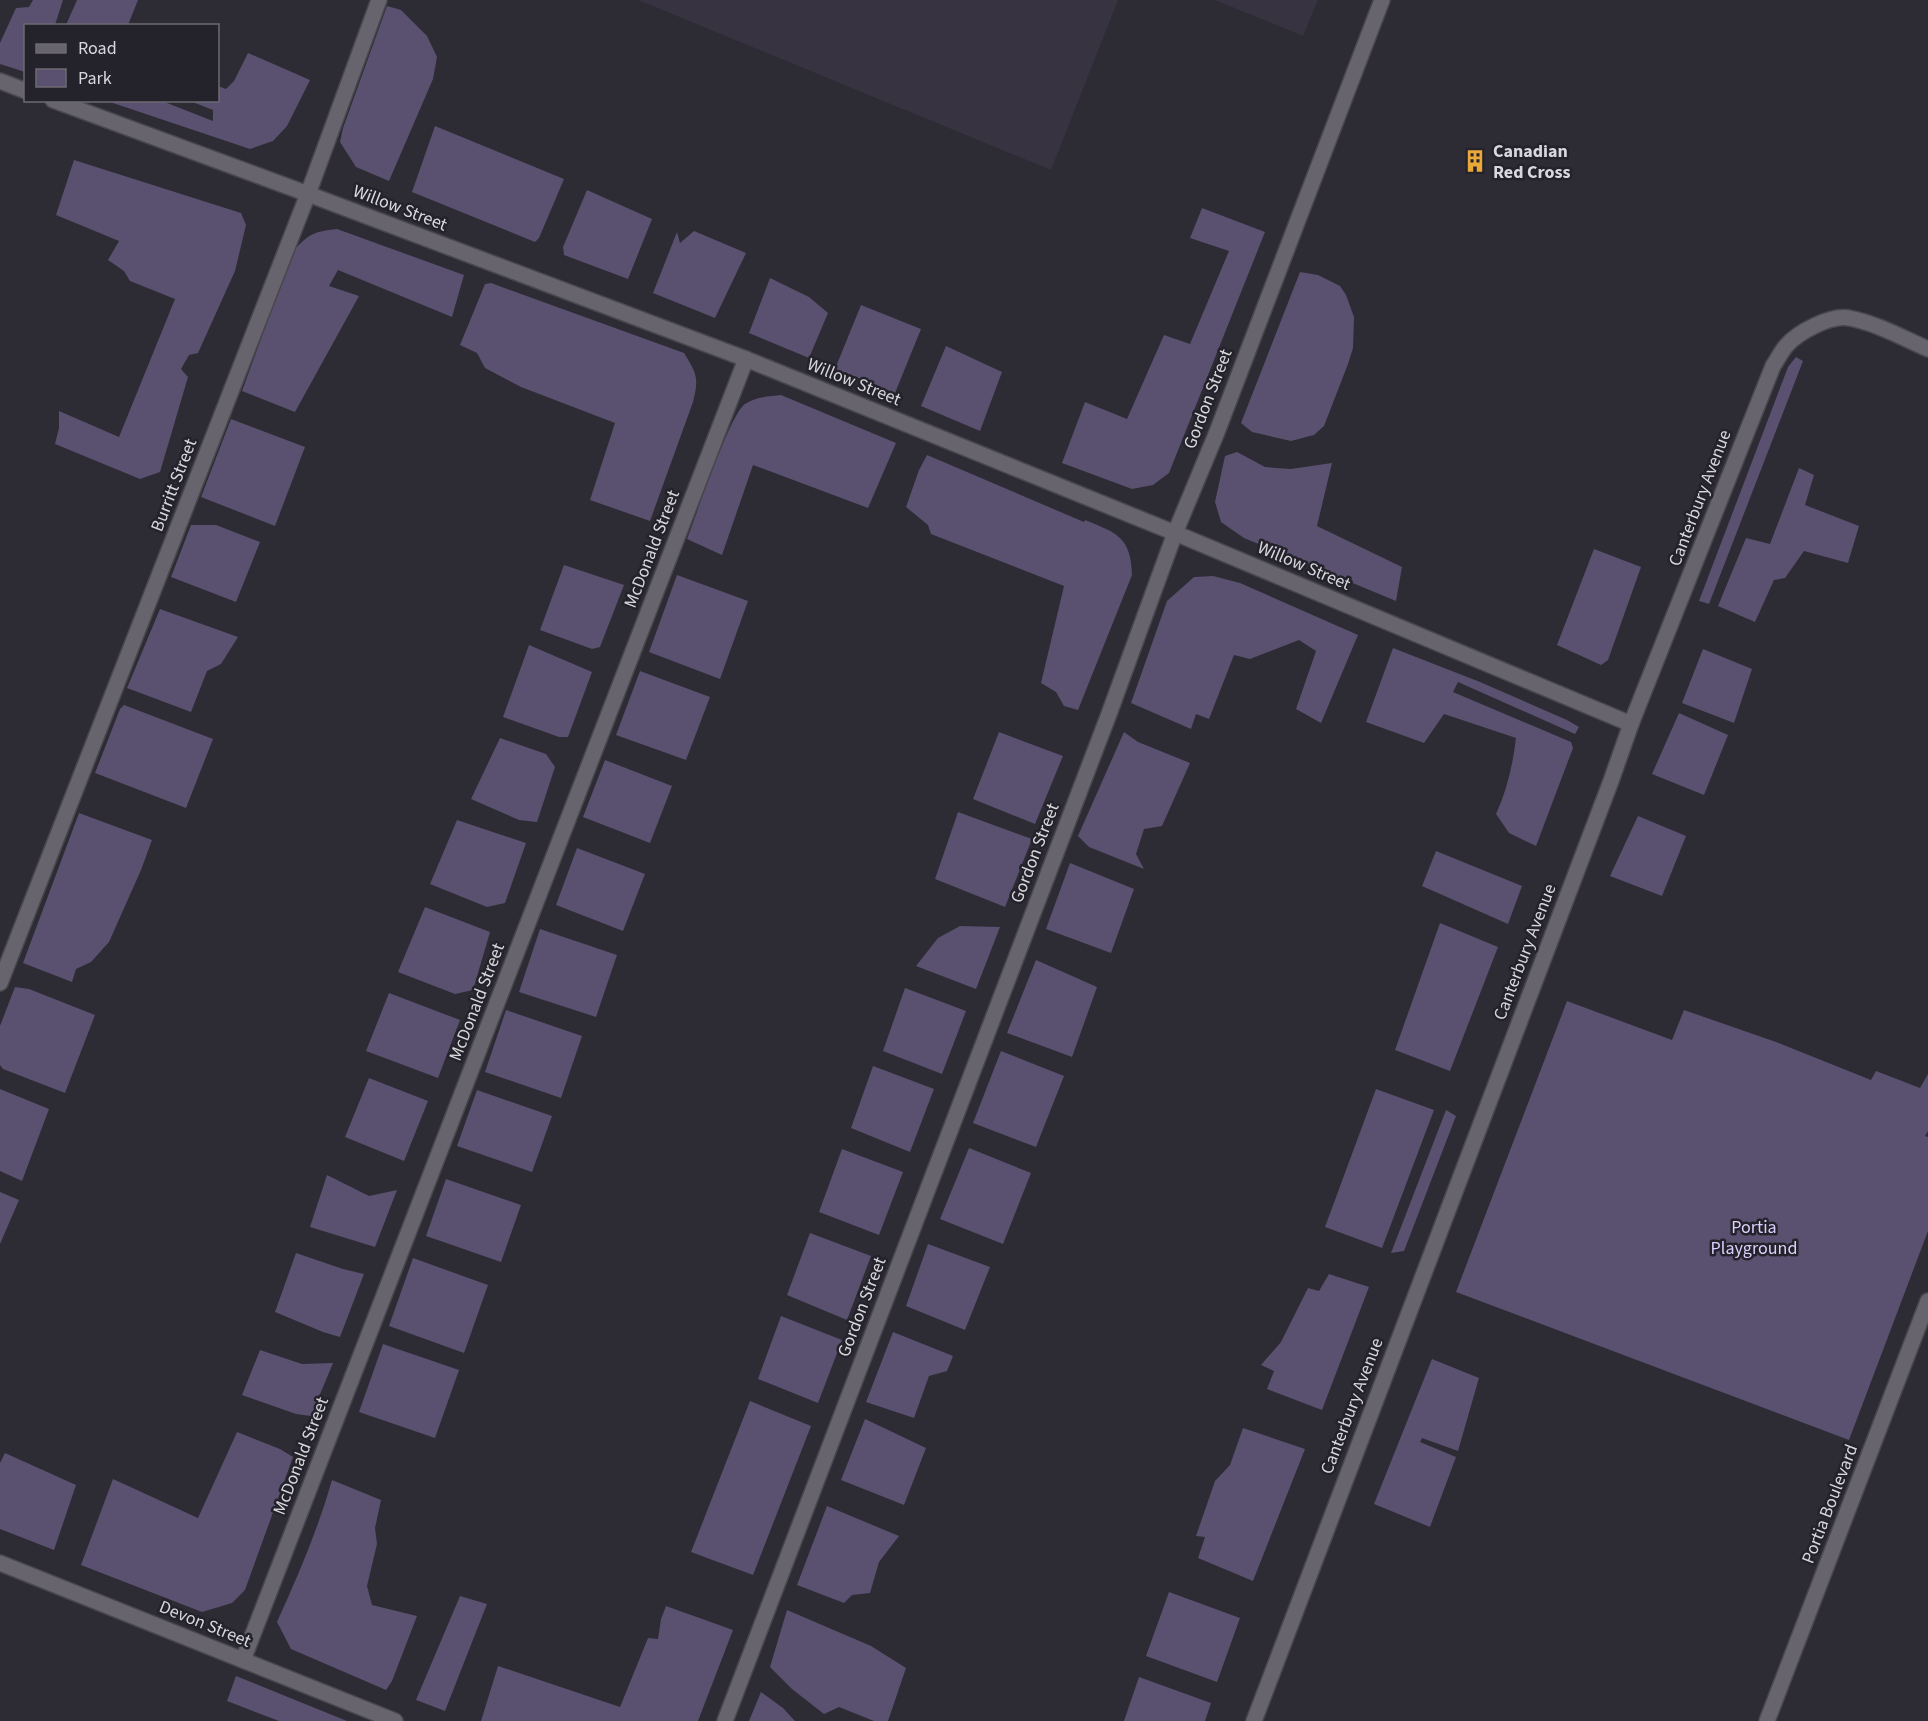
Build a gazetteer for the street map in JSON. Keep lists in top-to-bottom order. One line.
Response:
{"streets":{"street":["Willow Street","Gordon Street","Burritt Street","Canterbury Avenue","McDonald Street","Portia Boulevard","Devon Street"]},"crossings":[["Willow Street","Gordon Street"],["Willow Street","Burritt Street"],["Willow Street","Canterbury Avenue"],["Willow Street","McDonald Street"],["McDonald Street","Devon Street"]],"parks":["Portia Playground"],"places":{"building":["Canadian Red Cross"]},"legend":["Road","Park"]}
